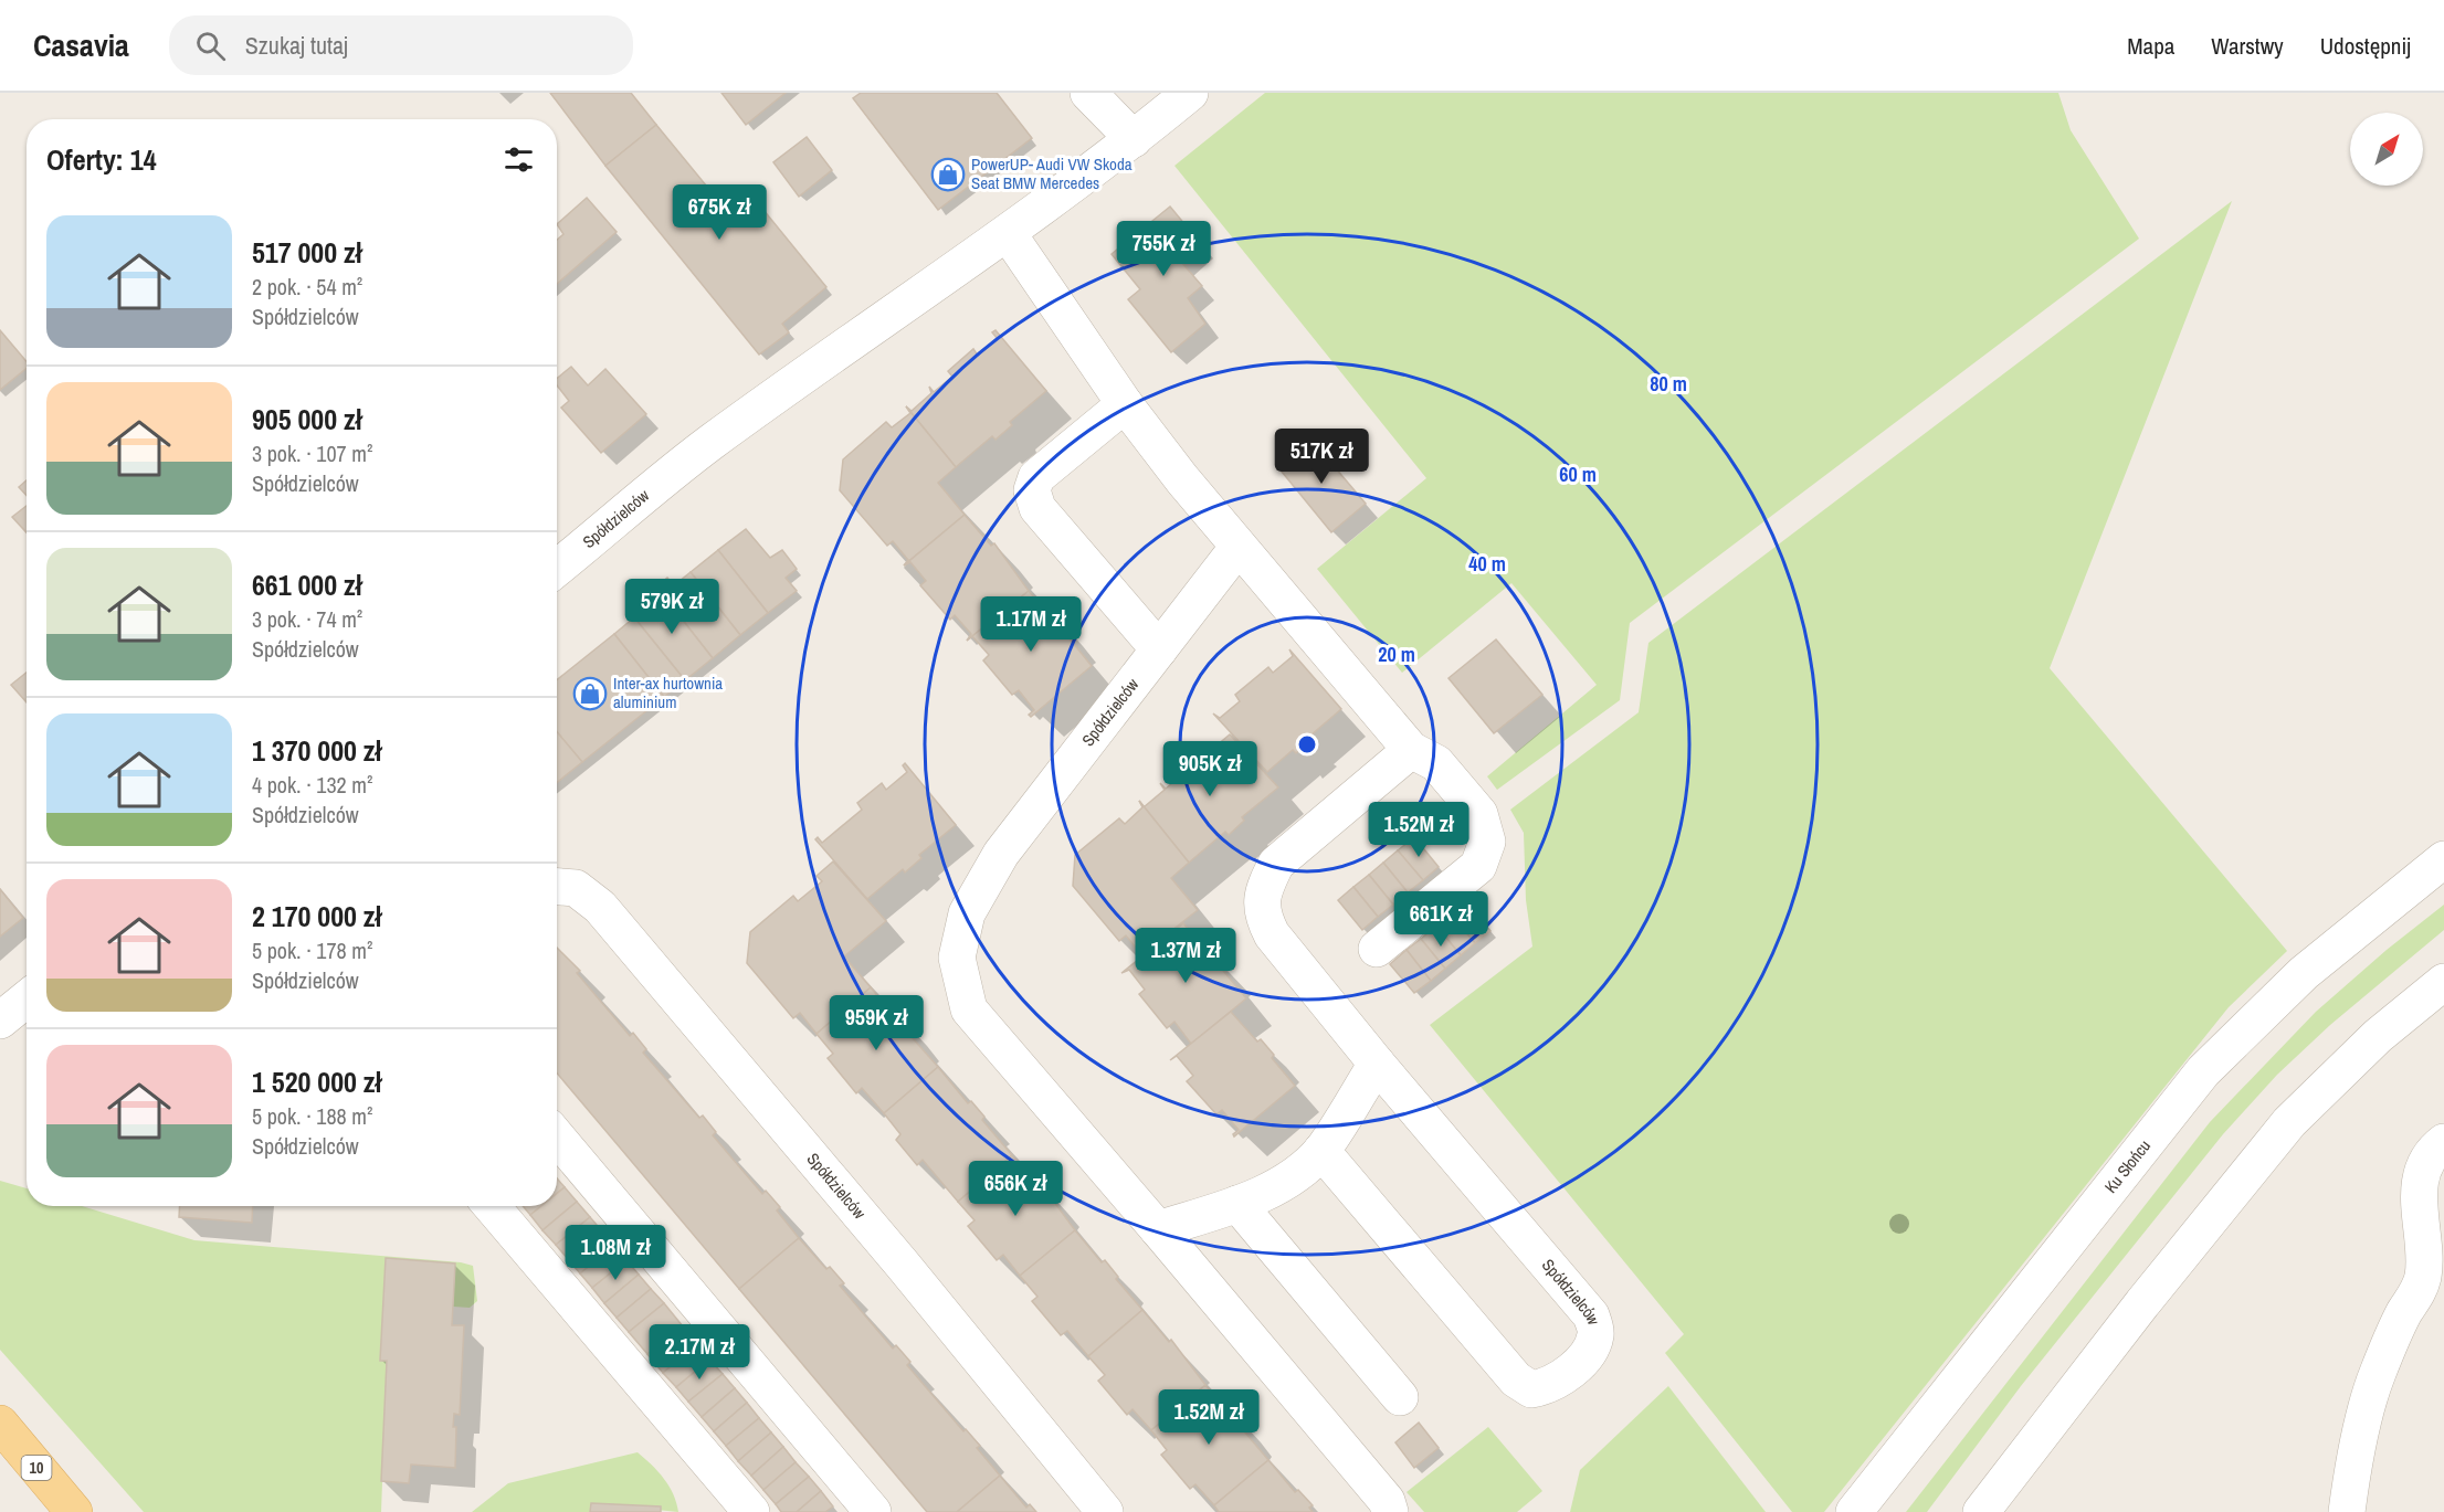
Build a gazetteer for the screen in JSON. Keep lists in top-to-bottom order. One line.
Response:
{"streets":{"main road":["10"],"street":["Spółdzielców","Ku Słońcu"]},"places":{"shop":["PowerUP- Audi VW Skoda Seat BMW Mercedes","Inter-ax hurtownia aluminium"]},"north":"top right","page":{"header":"Casavia","search":"Szukaj tutaj","nav":["Mapa","Warstwy","Udostępnij"],"heading":"Oferty: 14","price":["675K zł","755K zł","517K zł","579K zł","1.17M zł","905K zł","1.52M zł","661K zł","1.37M zł","959K zł","656K zł","1.08M zł","2.17M zł","1.52M zł"],"list":[{"name":"517 000 zł","note":"2 pok. · 54 m² · Spółdzielców"},{"name":"905 000 zł","note":"3 pok. · 107 m² · Spółdzielców"},{"name":"661 000 zł","note":"3 pok. · 74 m² · Spółdzielców"},{"name":"1 370 000 zł","note":"4 pok. · 132 m² · Spółdzielców"},{"name":"2 170 000 zł","note":"5 pok. · 178 m² · Spółdzielców"},{"name":"1 520 000 zł","note":"5 pok. · 188 m² · Spółdzielców"}]},"rings":["80 m","60 m","40 m","20 m"]}
